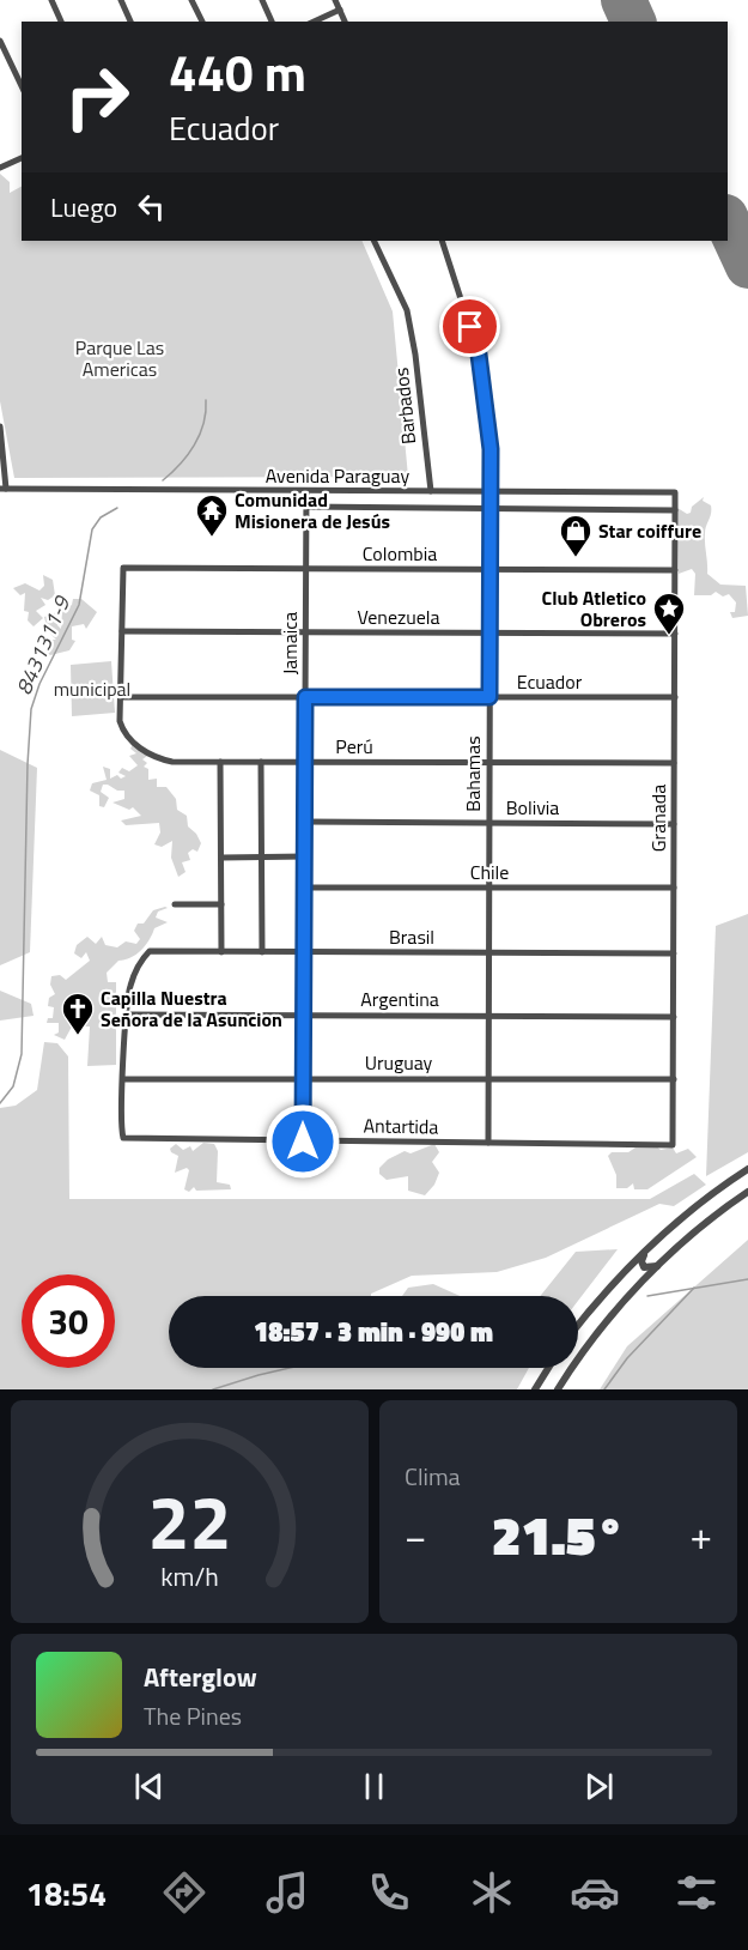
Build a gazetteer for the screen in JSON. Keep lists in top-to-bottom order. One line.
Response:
{"streets":{"street":["Barbados","Avenida Paraguay","Colombia","Venezuela","Jamaica","Ecuador","Perú","Bahamas","Bolivia","Granada","Chile","Brasil","Argentina","Uruguay","Antartida"]},"crossings":[["Barbados","Avenida Paraguay"],["Avenida Paraguay","Jamaica"],["Avenida Paraguay","Bahamas"],["Avenida Paraguay","Granada"],["Colombia","Jamaica"],["Colombia","Perú"],["Colombia","Bahamas"],["Colombia","Granada"],["Venezuela","Jamaica"],["Venezuela","Perú"],["Venezuela","Bahamas"],["Venezuela","Granada"],["Jamaica","Ecuador"],["Jamaica","Perú"],["Jamaica","Bolivia"],["Jamaica","Chile"],["Jamaica","Brasil"],["Jamaica","Argentina"],["Jamaica","Uruguay"],["Jamaica","Antartida"],["Ecuador","Perú"],["Ecuador","Bahamas"],["Ecuador","Granada"],["Perú","Bahamas"],["Perú","Granada"],["Bahamas","Bolivia"],["Bahamas","Chile"],["Bahamas","Brasil"],["Bahamas","Argentina"],["Bahamas","Uruguay"],["Bahamas","Antartida"],["Bolivia","Granada"],["Granada","Chile"],["Granada","Brasil"],["Granada","Argentina"],["Granada","Uruguay"],["Granada","Antartida"],["Brasil","Argentina"],["Uruguay","Antartida"]],"water":["8431311-9"],"parks":["Parque Las Americas","municipal"],"places":{"temple":["Comunidad Misionera de Jesús"],"shop":["Star coiffure"],"place":["Club Atletico Obreros"],"church":["Capilla Nuestra Señora de la Asuncion"]},"page":{"turn":["440 m","Ecuador"],"then":"Luego","limit":"30","trip":"18:57 · 3 min · 990 m","tile":"Clima","heat":["−","21.5°","+"],"song":["Afterglow","The Pines"],"tabs":"18:54","gauge":["22","km/h"]}}
